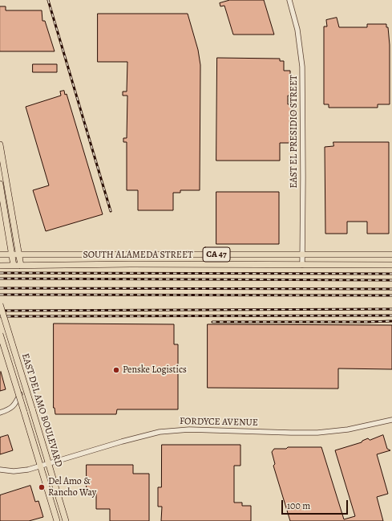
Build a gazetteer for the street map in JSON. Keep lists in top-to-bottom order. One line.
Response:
{"streets":{"main road":["CA 47","SOUTH ALAMEDA STREET","EAST DEL AMO BOULEVARD"],"street":["EAST EL PRESIDIO STREET","FORDYCE AVENUE"]},"crossings":[["EAST EL PRESIDIO STREET","SOUTH ALAMEDA STREET"],["EAST DEL AMO BOULEVARD","FORDYCE AVENUE"]],"places":["Penske Logistics","Del Amo & Rancho Way"],"scale_bar":"100 m"}
